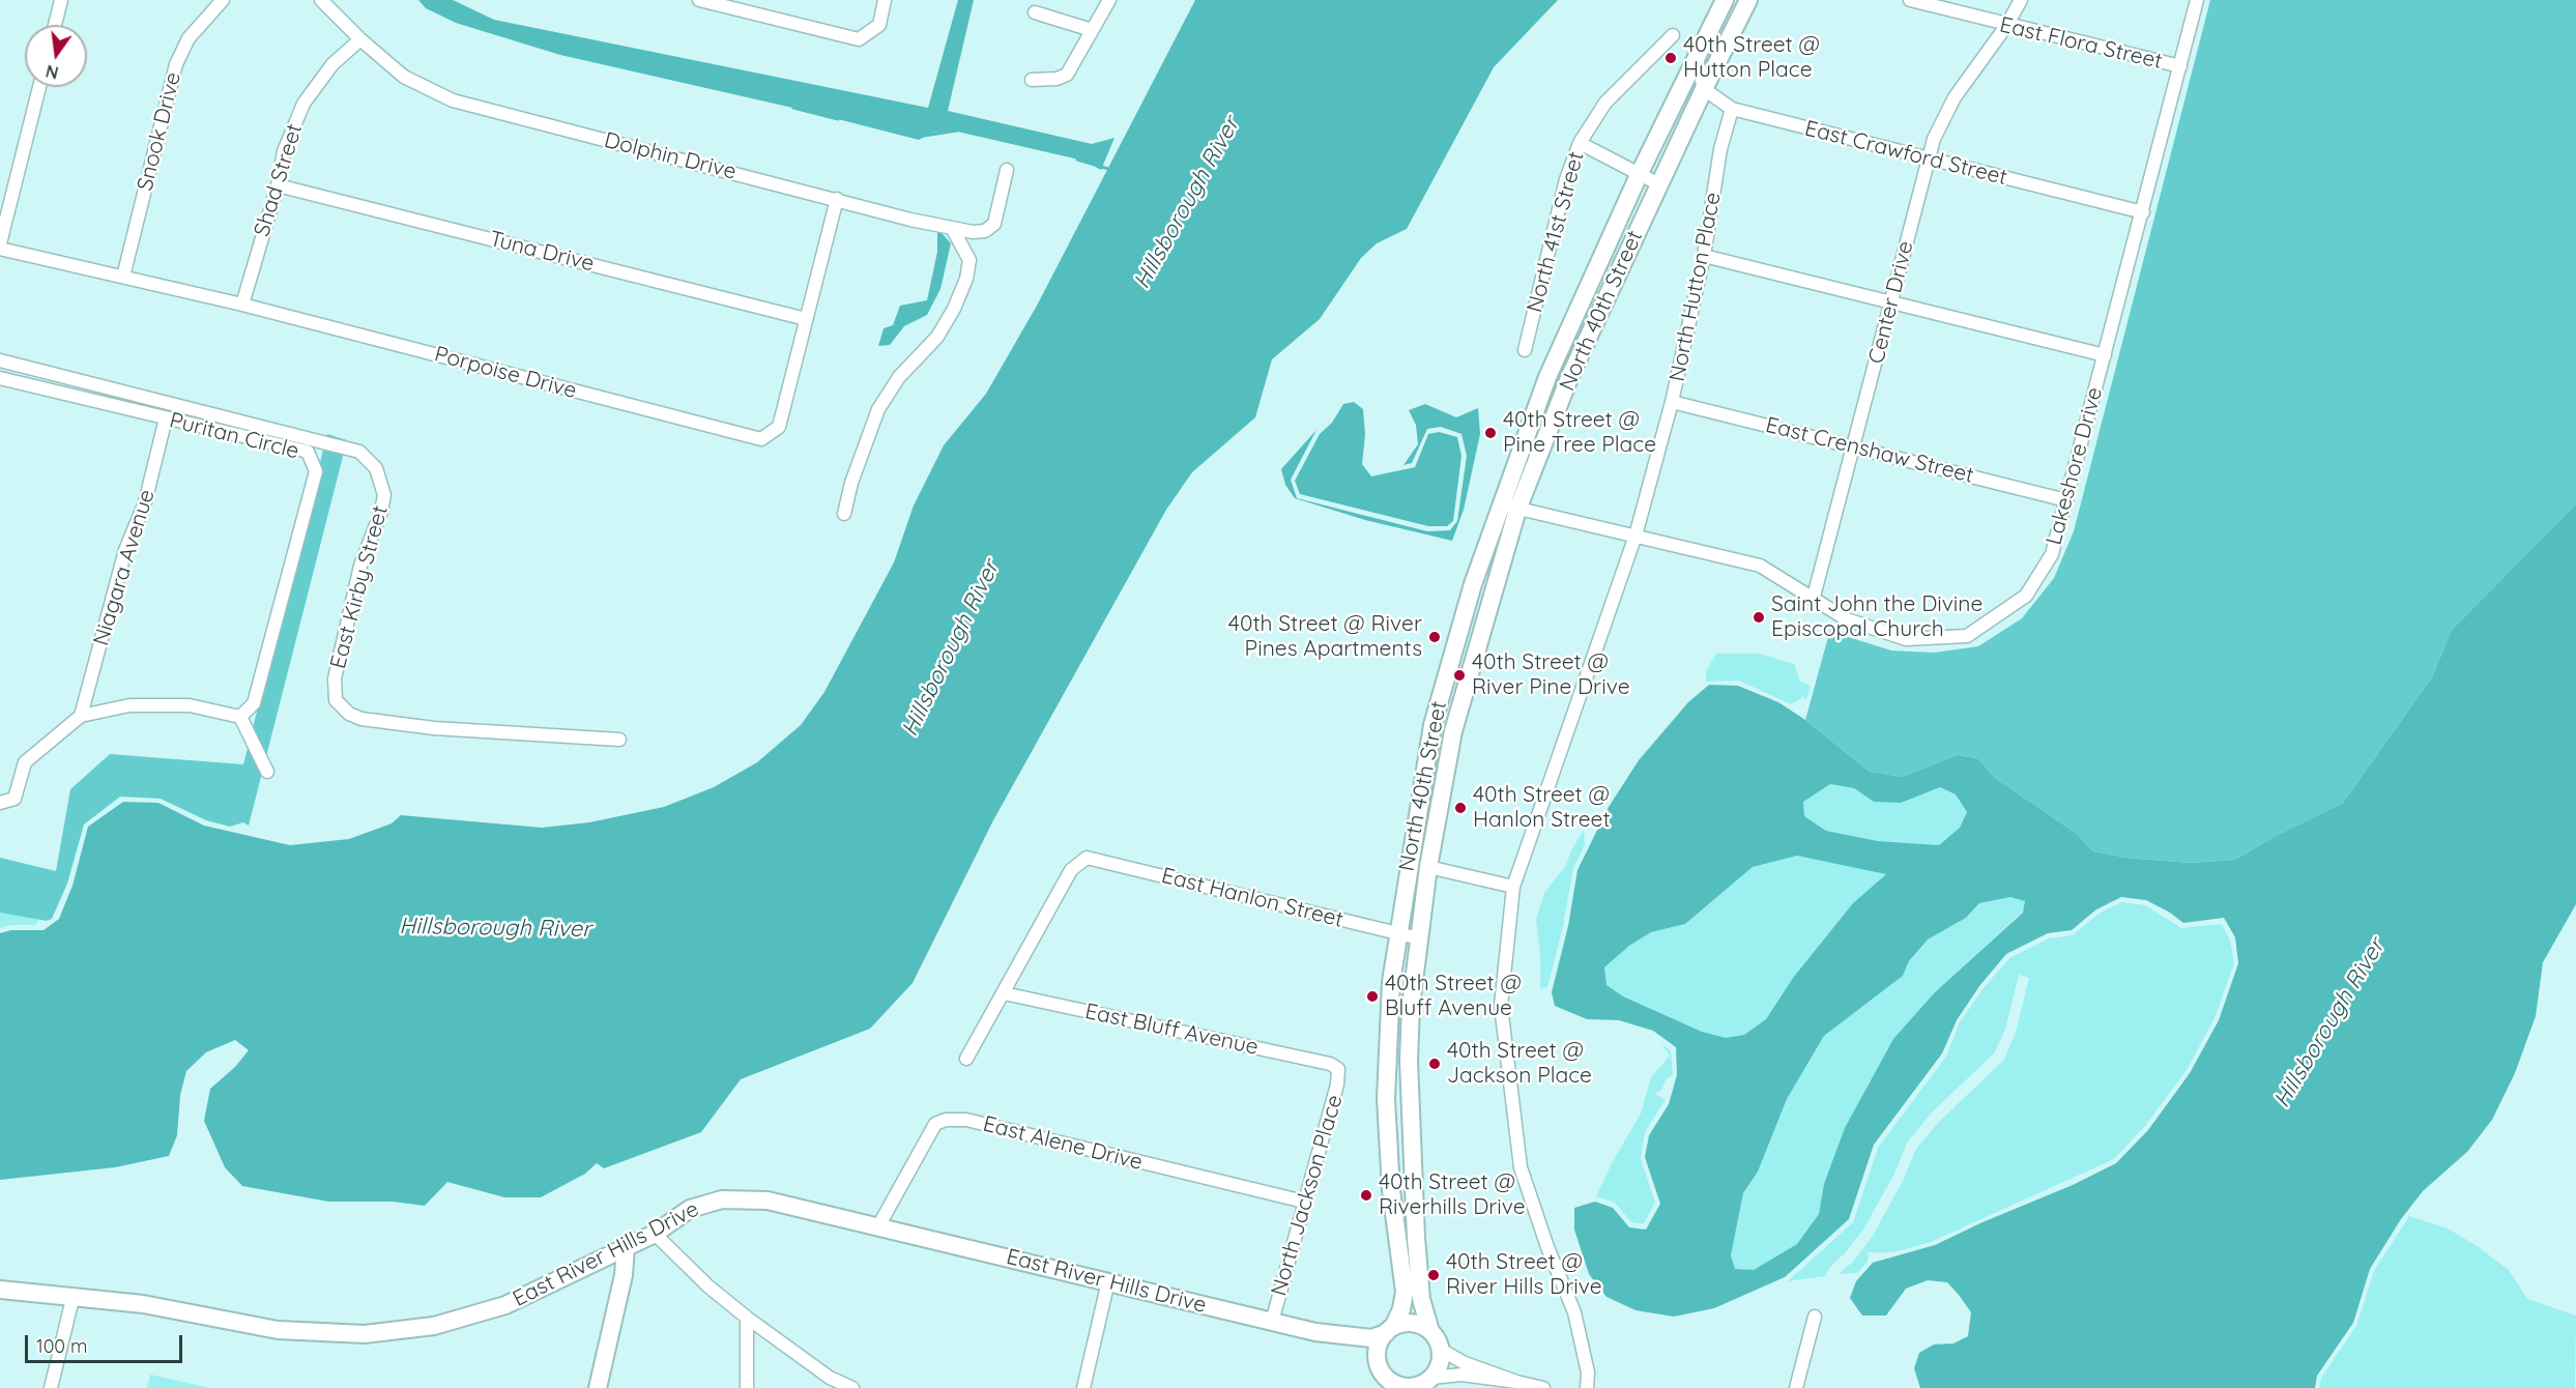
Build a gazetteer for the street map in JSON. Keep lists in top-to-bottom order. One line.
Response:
{"streets":{"main road":["North 40th Street","East River Hills Drive"],"street":["East Flora Street","Snook Drive","East Crawford Street","Dolphin Drive","Shad Street","North 41st Street","Tuna Drive","North Hutton Place","Center Drive","Porpoise Drive","Puritan Circle","East Crenshaw Street","Lakeshore Drive","Niagara Avenue","East Kirby Street","East Hanlon Street","East Bluff Avenue","East Alene Drive","North Jackson Place"]},"crossings":[["East Flora Street","Center Drive"],["East Flora Street","Lakeshore Drive"],["Snook Drive","Porpoise Drive"],["East Crawford Street","North Hutton Place"],["East Crawford Street","Center Drive"],["East Crawford Street","North 40th Street"],["East Crawford Street","Lakeshore Drive"],["Dolphin Drive","Shad Street"],["Dolphin Drive","Porpoise Drive"],["Shad Street","Tuna Drive"],["Shad Street","Porpoise Drive"],["Tuna Drive","Porpoise Drive"],["North Hutton Place","East Crenshaw Street"],["North Hutton Place","Lakeshore Drive"],["Center Drive","East Crenshaw Street"],["Center Drive","Lakeshore Drive"],["North 40th Street","Lakeshore Drive"],["North 40th Street","East Hanlon Street"],["North 40th Street","East River Hills Drive"],["Puritan Circle","Niagara Avenue"],["East Crenshaw Street","Lakeshore Drive"],["East Hanlon Street","East Bluff Avenue"],["East Bluff Avenue","North Jackson Place"],["East Alene Drive","North Jackson Place"],["East Alene Drive","East River Hills Drive"],["North Jackson Place","East River Hills Drive"]],"water":["Hillsborough River"],"places":["40th Street @ Hutton Place","40th Street @ Pine Tree Place","Saint John the Divine Episcopal Church","40th Street @ River Pines Apartments","40th Street @ River Pine Drive","40th Street @ Hanlon Street","40th Street @ Bluff Avenue","40th Street @ Jackson Place","40th Street @ Riverhills Drive","40th Street @ River Hills Drive"],"scale_bar":"100 m","north":"bottom"}
